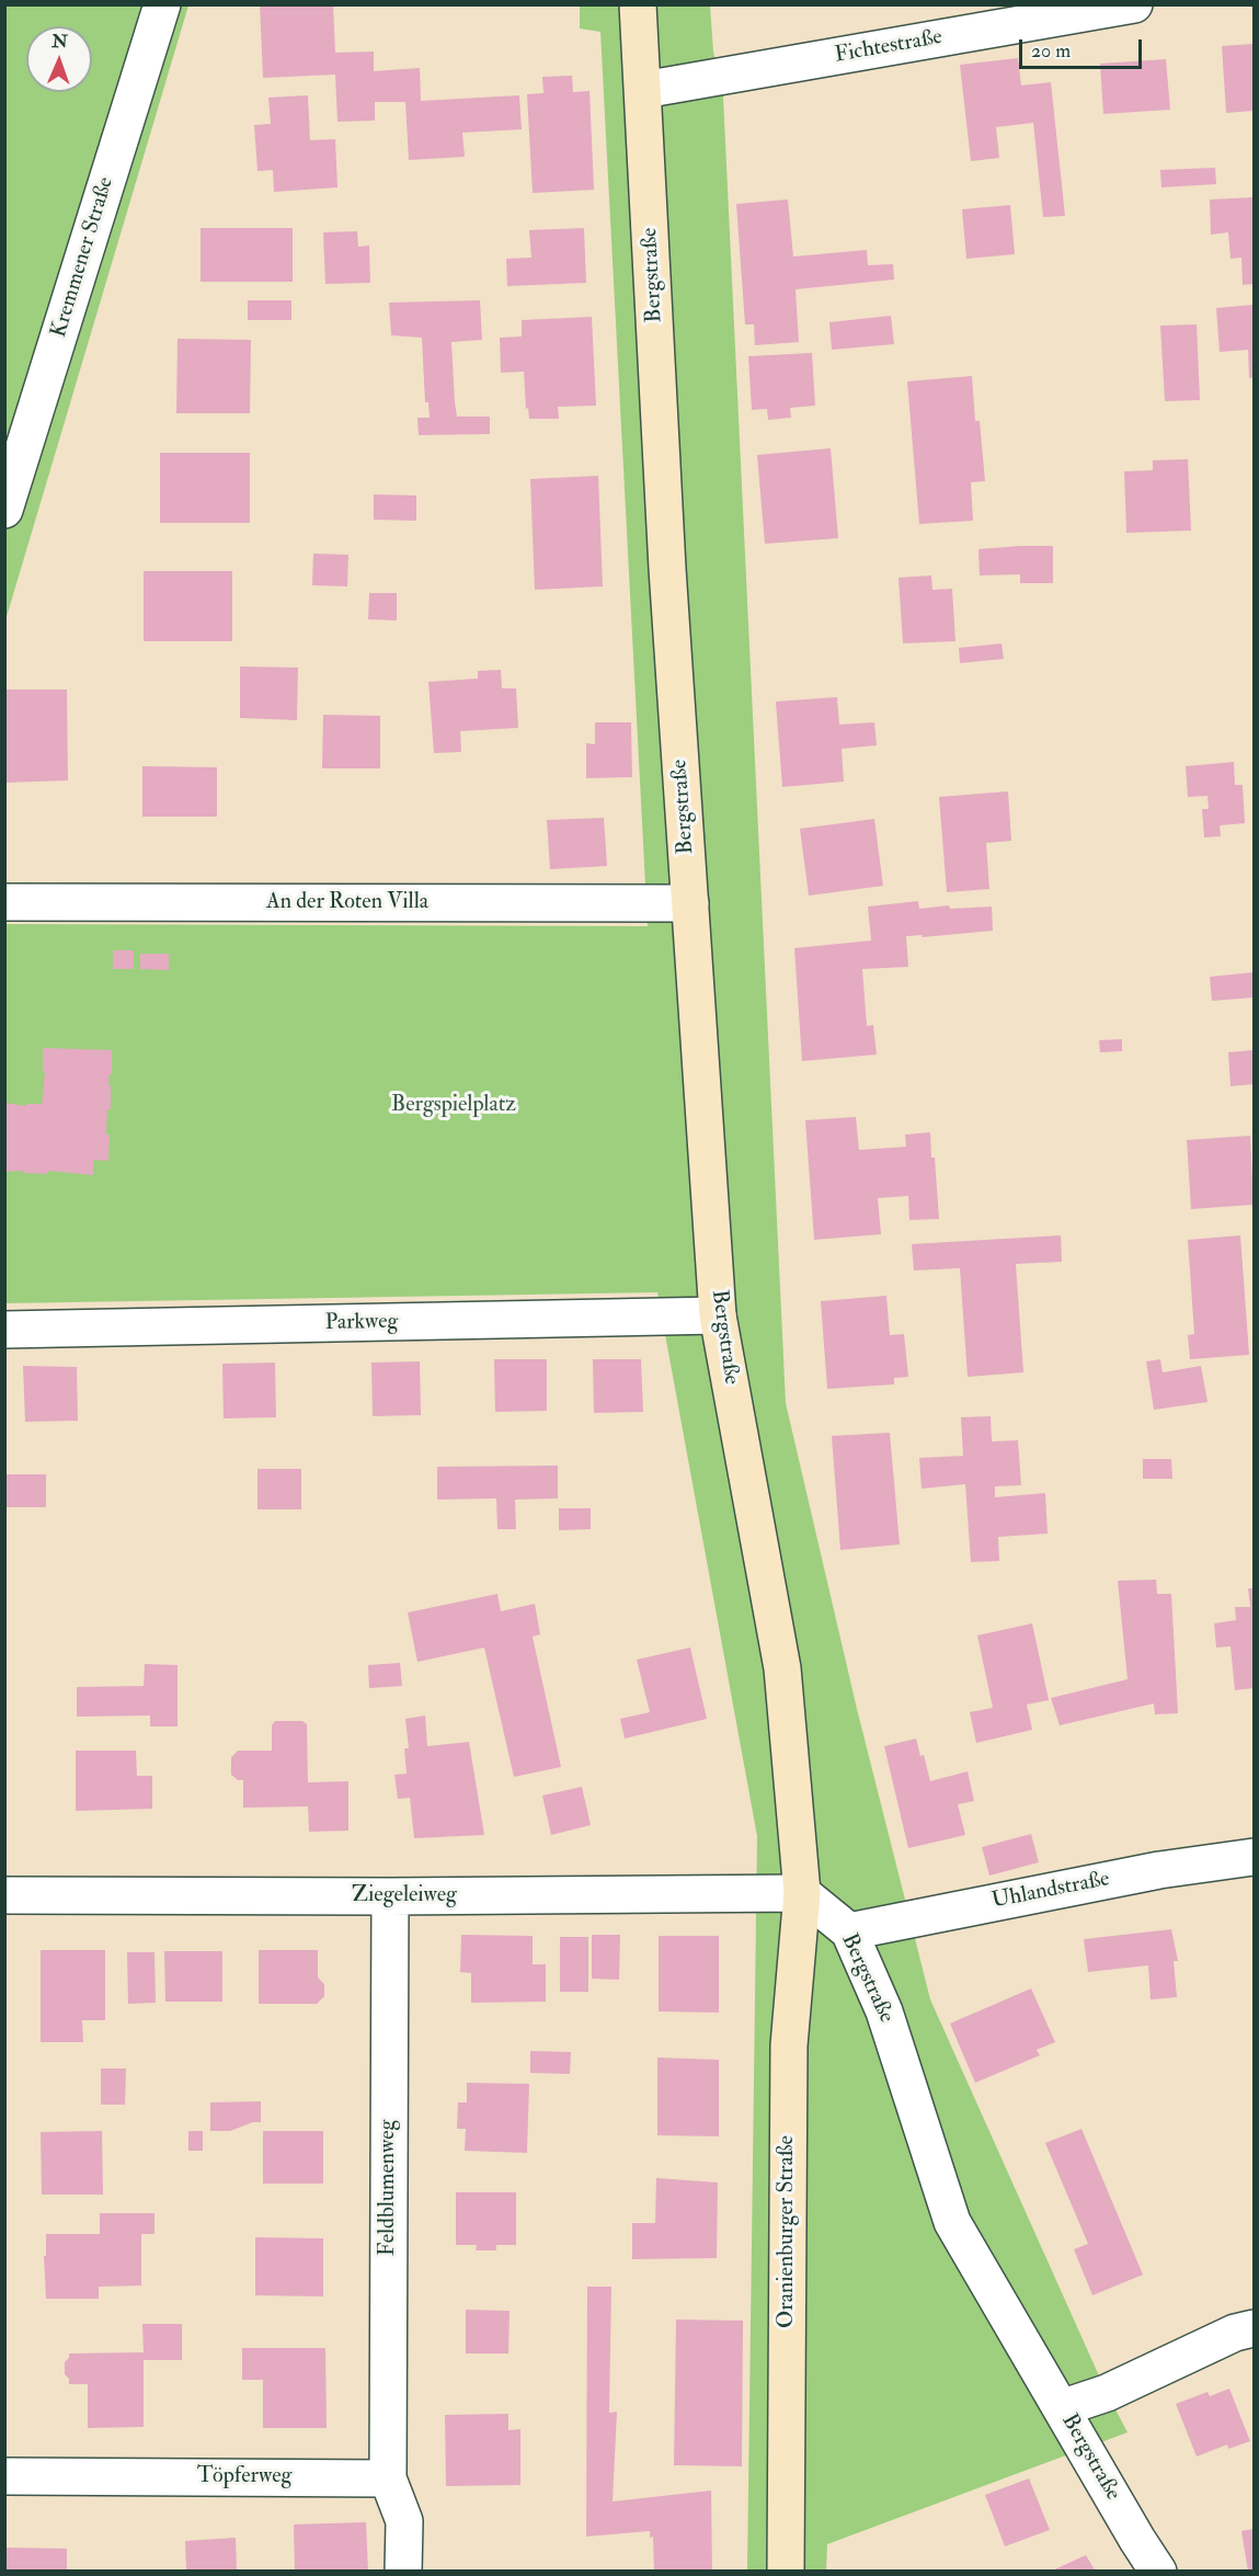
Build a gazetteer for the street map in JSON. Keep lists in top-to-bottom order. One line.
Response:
{"streets":{"street":["Fichtestraße","Kremmener Straße","Bergstraße","An der Roten Villa","Parkweg","Uhlandstraße","Ziegeleiweg","Feldblumenweg","Oranienburger Straße","Töpferweg"]},"crossings":[["Fichtestraße","Bergstraße"],["Bergstraße","An der Roten Villa"],["Bergstraße","Parkweg"],["Bergstraße","Uhlandstraße"],["Bergstraße","Ziegeleiweg"],["Bergstraße","Oranienburger Straße"],["Ziegeleiweg","Feldblumenweg"],["Ziegeleiweg","Oranienburger Straße"],["Feldblumenweg","Töpferweg"]],"parks":["Bergspielplatz"],"scale_bar":"20 m","north":"top"}
